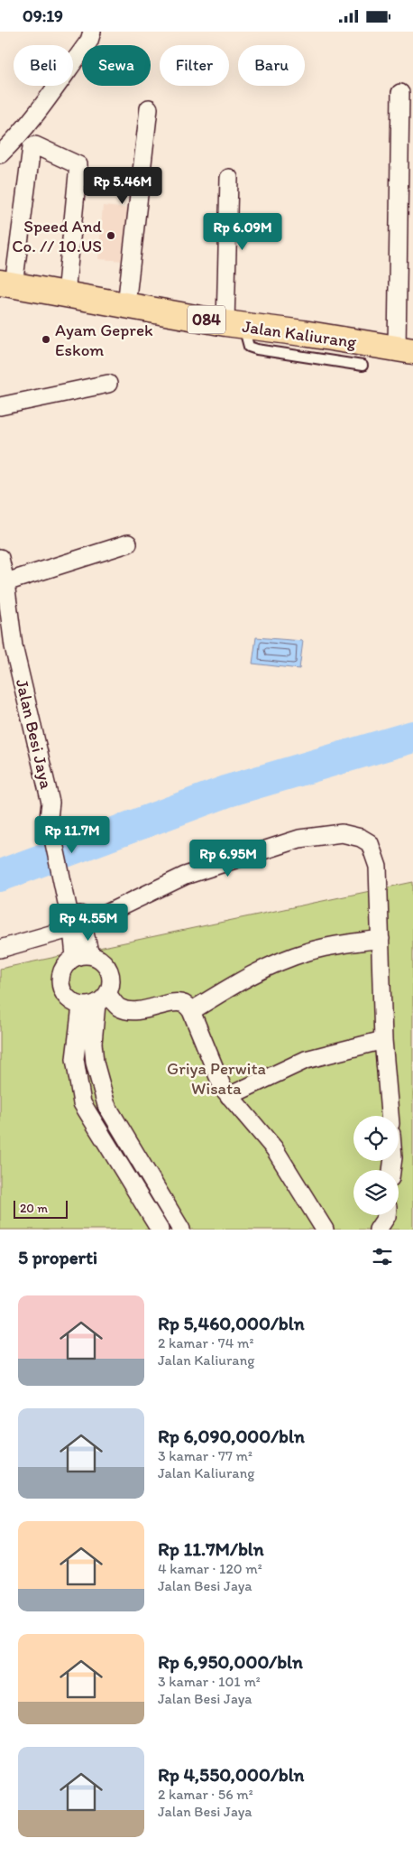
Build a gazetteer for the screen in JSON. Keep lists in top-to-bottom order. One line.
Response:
{"streets":{"main road":["084","Jalan Kaliurang"],"street":["Jalan Besi Jaya"]},"parks":["Griya Perwita Wisata"],"places":["Speed And Co. // 10.US","Ayam Geprek Eskom"],"scale_bar":"20 m","page":{"status":"09:19","chip":["Beli","Sewa","Filter","Baru"],"price":["Rp 5.46M","Rp 6.09M","Rp 11.7M","Rp 6.95M","Rp 4.55M"],"scale":"20 m","heading":"5 properti","list":[{"name":"Rp 5,460,000/bln","note":"2 kamar · 74 m² · Jalan Kaliurang"},{"name":"Rp 6,090,000/bln","note":"3 kamar · 77 m² · Jalan Kaliurang"},{"name":"Rp 11.7M/bln","note":"4 kamar · 120 m² · Jalan Besi Jaya"},{"name":"Rp 6,950,000/bln","note":"3 kamar · 101 m² · Jalan Besi Jaya"},{"name":"Rp 4,550,000/bln","note":"2 kamar · 56 m² · Jalan Besi Jaya"}]}}
